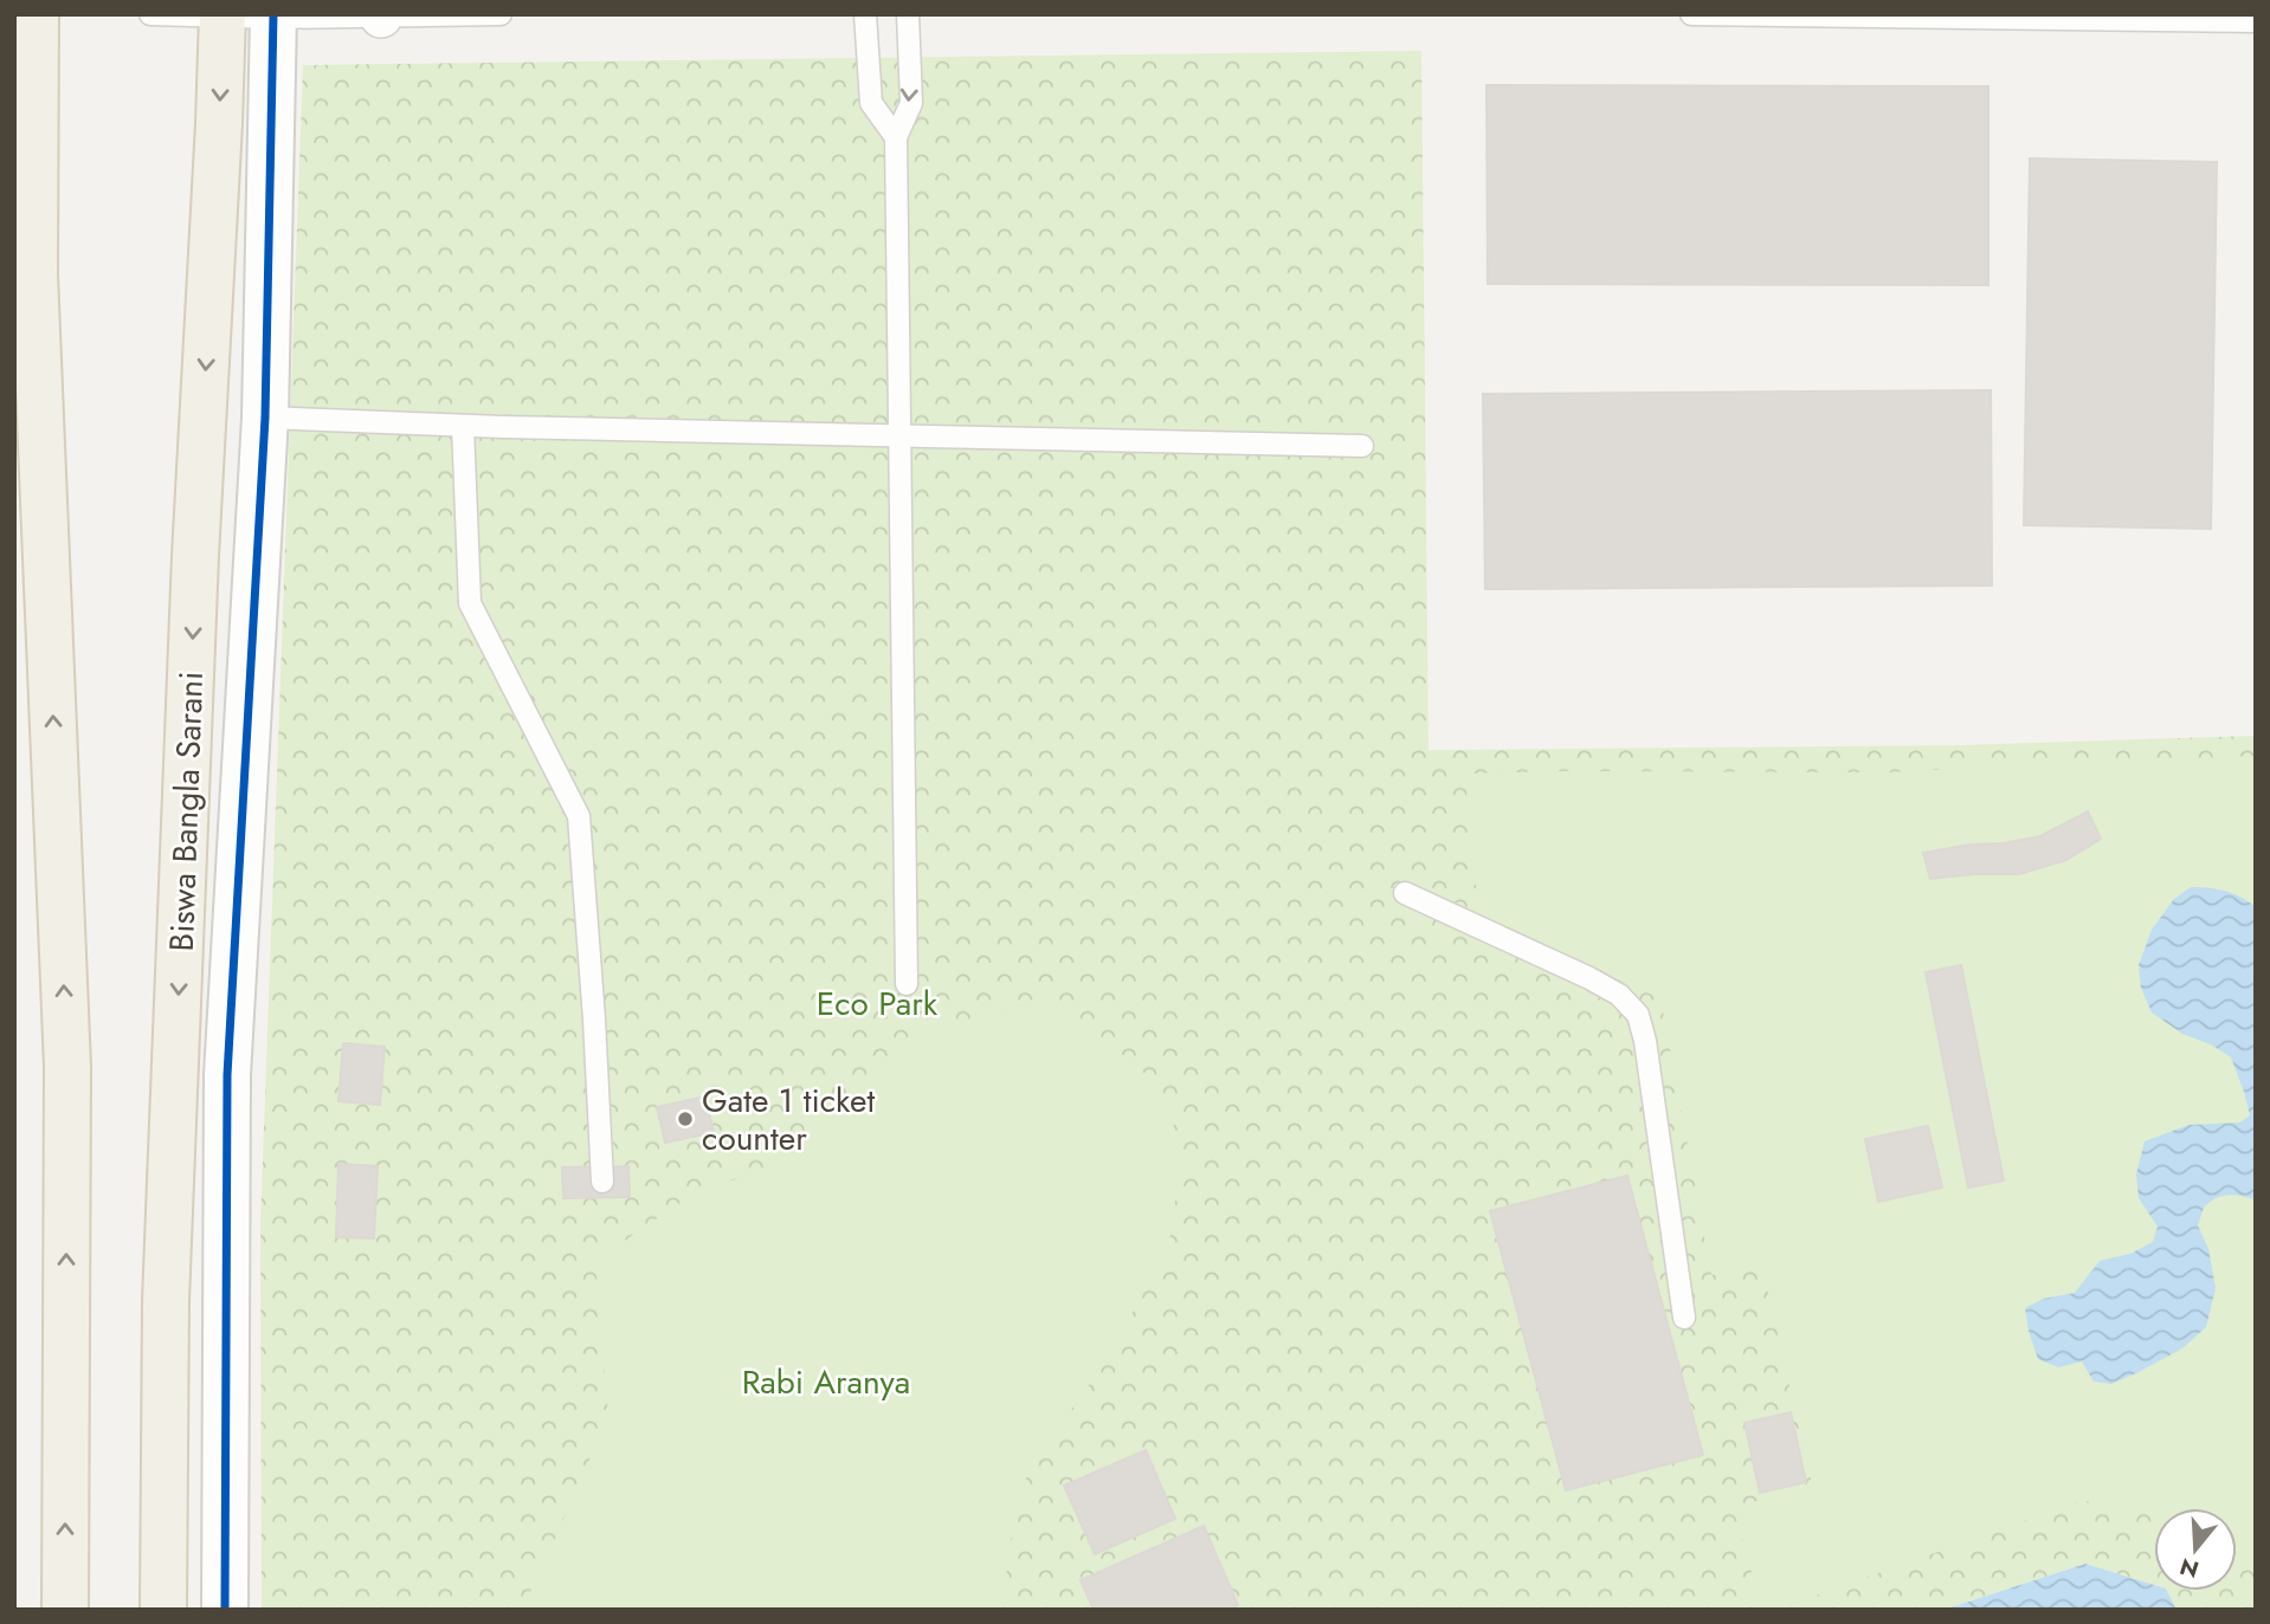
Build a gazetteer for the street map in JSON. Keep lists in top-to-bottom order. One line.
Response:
{"streets":{"main road":["Biswa Bangla Sarani"]},"parks":["Eco Park","Rabi Aranya"],"places":["Gate 1 ticket counter"],"north":"bottom"}
